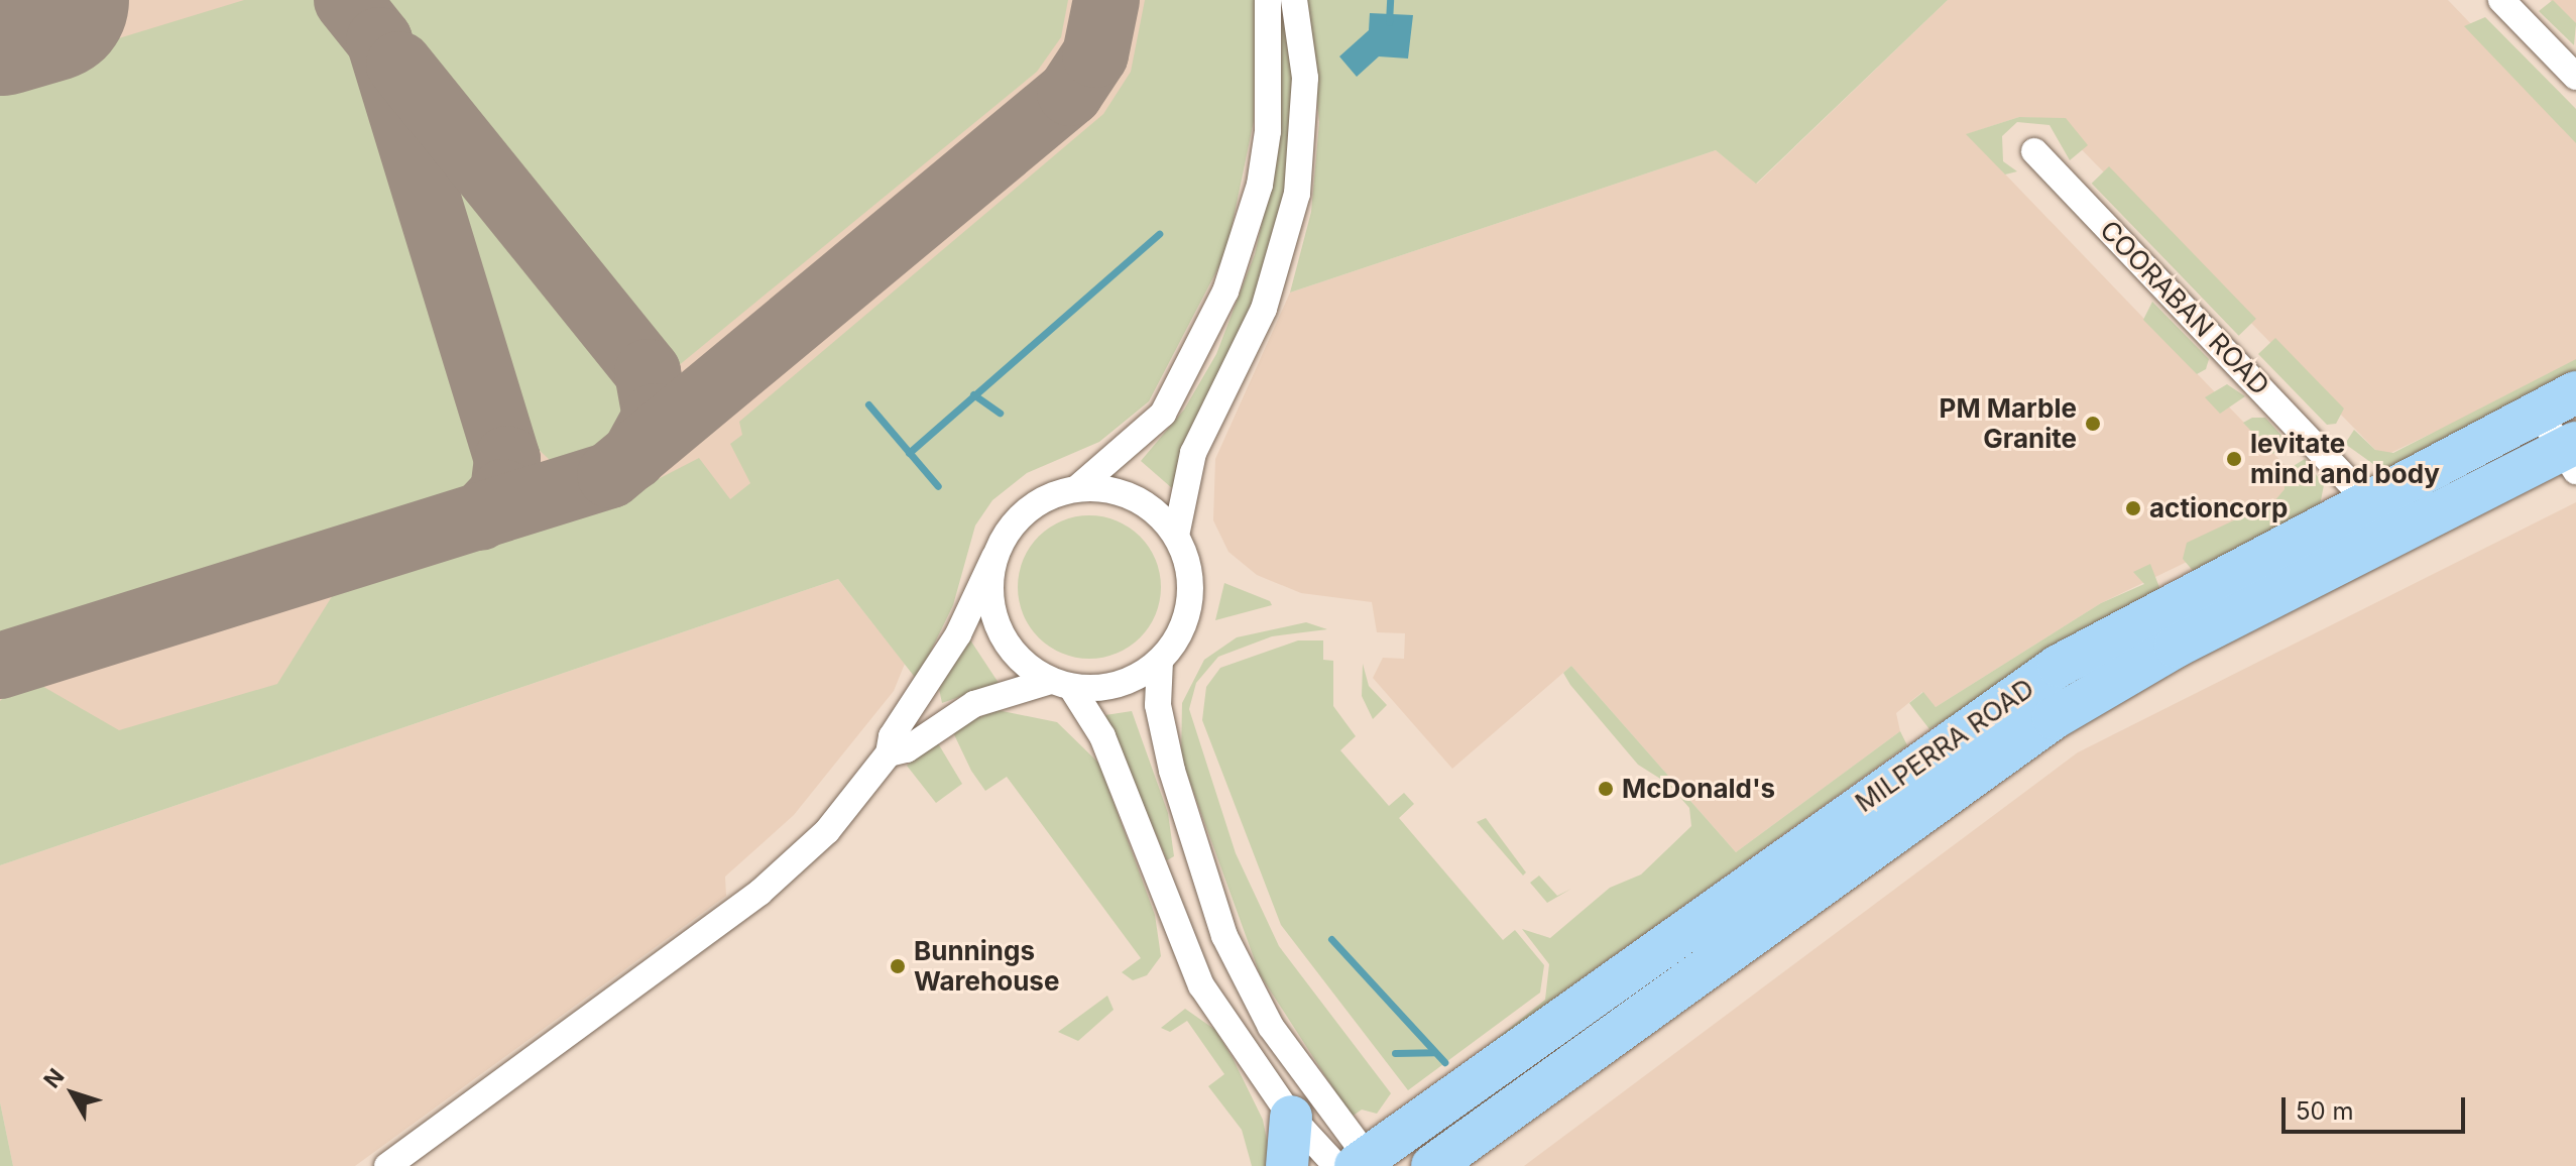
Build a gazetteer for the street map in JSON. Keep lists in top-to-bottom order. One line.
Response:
{"streets":{"highway":["MILPERRA ROAD"],"street":["COORABAN ROAD"]},"crossings":[["COORABAN ROAD","MILPERRA ROAD"]],"places":["PM Marble Granite","levitate mind and body","actioncorp","McDonald's","Bunnings Warehouse"],"scale_bar":"50 m","north":"top left"}
